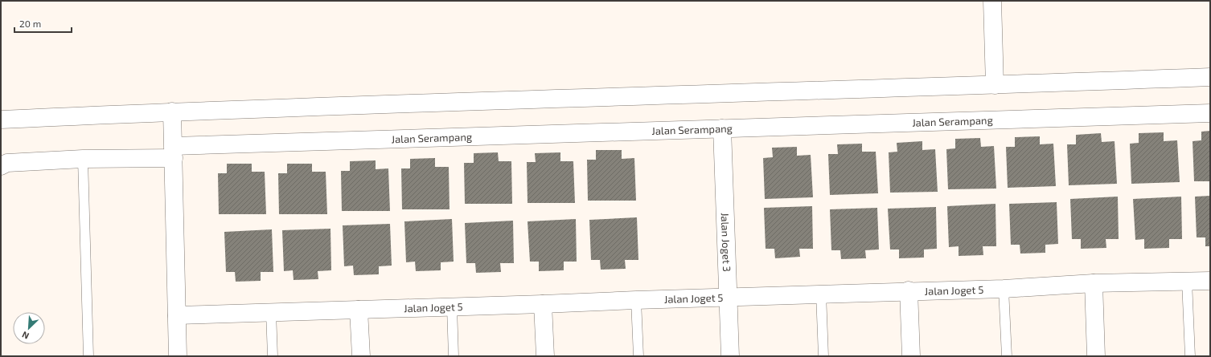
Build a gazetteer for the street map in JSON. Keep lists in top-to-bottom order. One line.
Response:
{"streets":{"street":["Jalan Serampang","Jalan Joget 3","Jalan Joget 5"]},"crossings":[["Jalan Serampang","Jalan Joget 3"],["Jalan Joget 3","Jalan Joget 5"]],"scale_bar":"20 m","north":"bottom left"}
